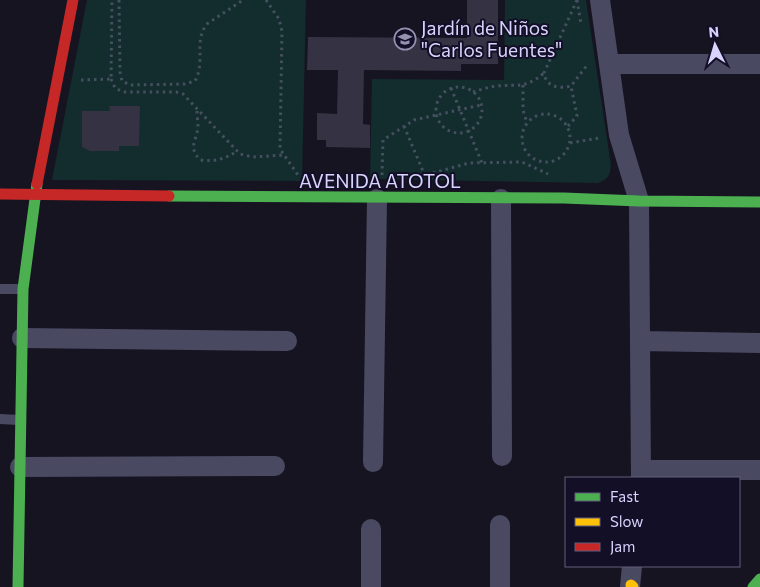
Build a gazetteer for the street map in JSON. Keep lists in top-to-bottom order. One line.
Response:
{"streets":{"street":["AVENIDA ATOTOL"]},"places":{"school or university":["Jardín de Niños \"Carlos Fuentes\""]},"legend":["Fast","Slow","Jam"],"north":"top"}
